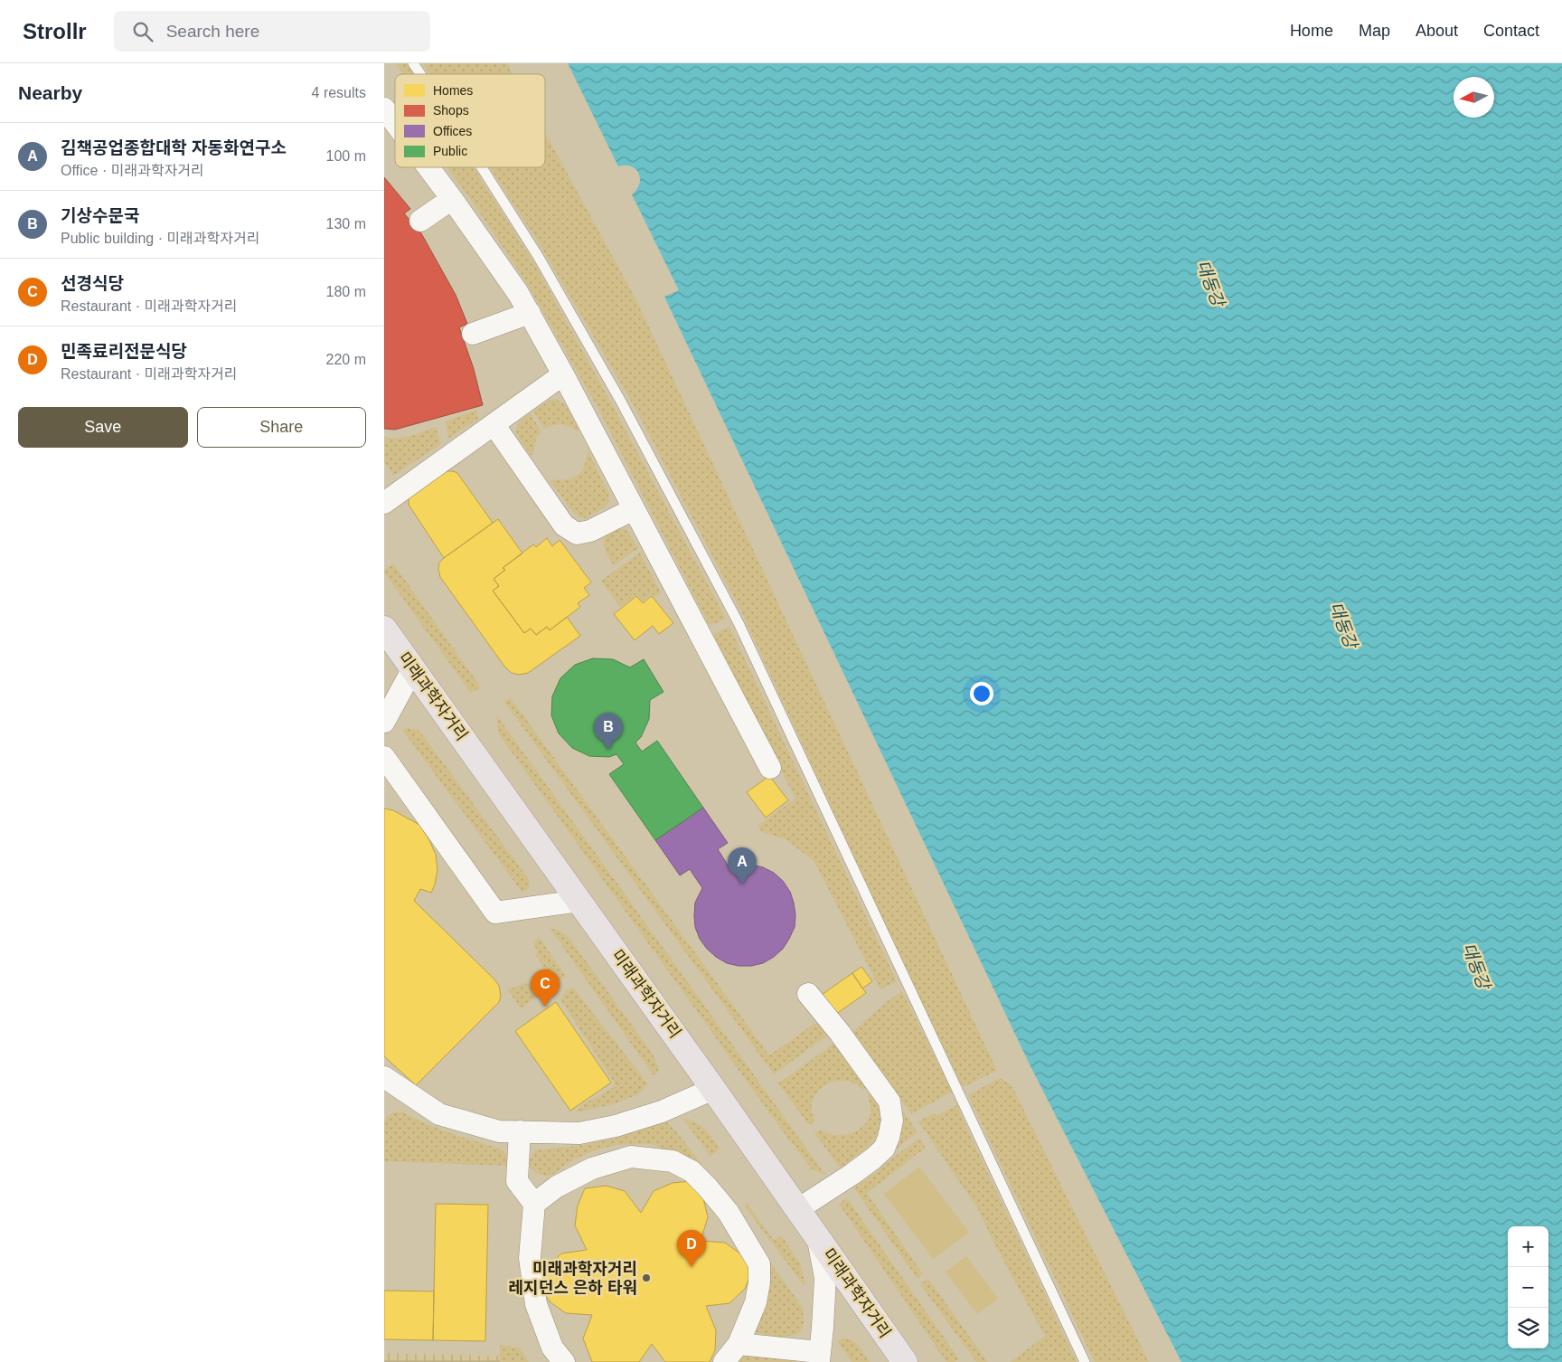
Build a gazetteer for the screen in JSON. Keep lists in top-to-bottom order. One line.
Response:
{"streets":{"main road":["미래과학자거리"]},"water":["대동강"],"places":["미래과학자거리 레지던스 은하 타워"],"legend":["Homes","Shops","Offices","Public"],"north":"left","page":{"header":"Strollr","search":"Search here","nav":["Home","Map","About","Contact"],"heading":["Nearby","4 results"],"list":[{"mark":"A","name":"김책공업종합대학 자동화연구소","note":"Office · 미래과학자거리","value":"100 m"},{"mark":"B","name":"기상수문국","note":"Public building · 미래과학자거리","value":"130 m"},{"mark":"C","name":"선경식당","note":"Restaurant · 미래과학자거리","value":"180 m"},{"mark":"D","name":"민족료리전문식당","note":"Restaurant · 미래과학자거리","value":"220 m"}],"buttons":["Save","Share"],"pins":["B","A","C","D"],"map_buttons":["+","−"]}}
